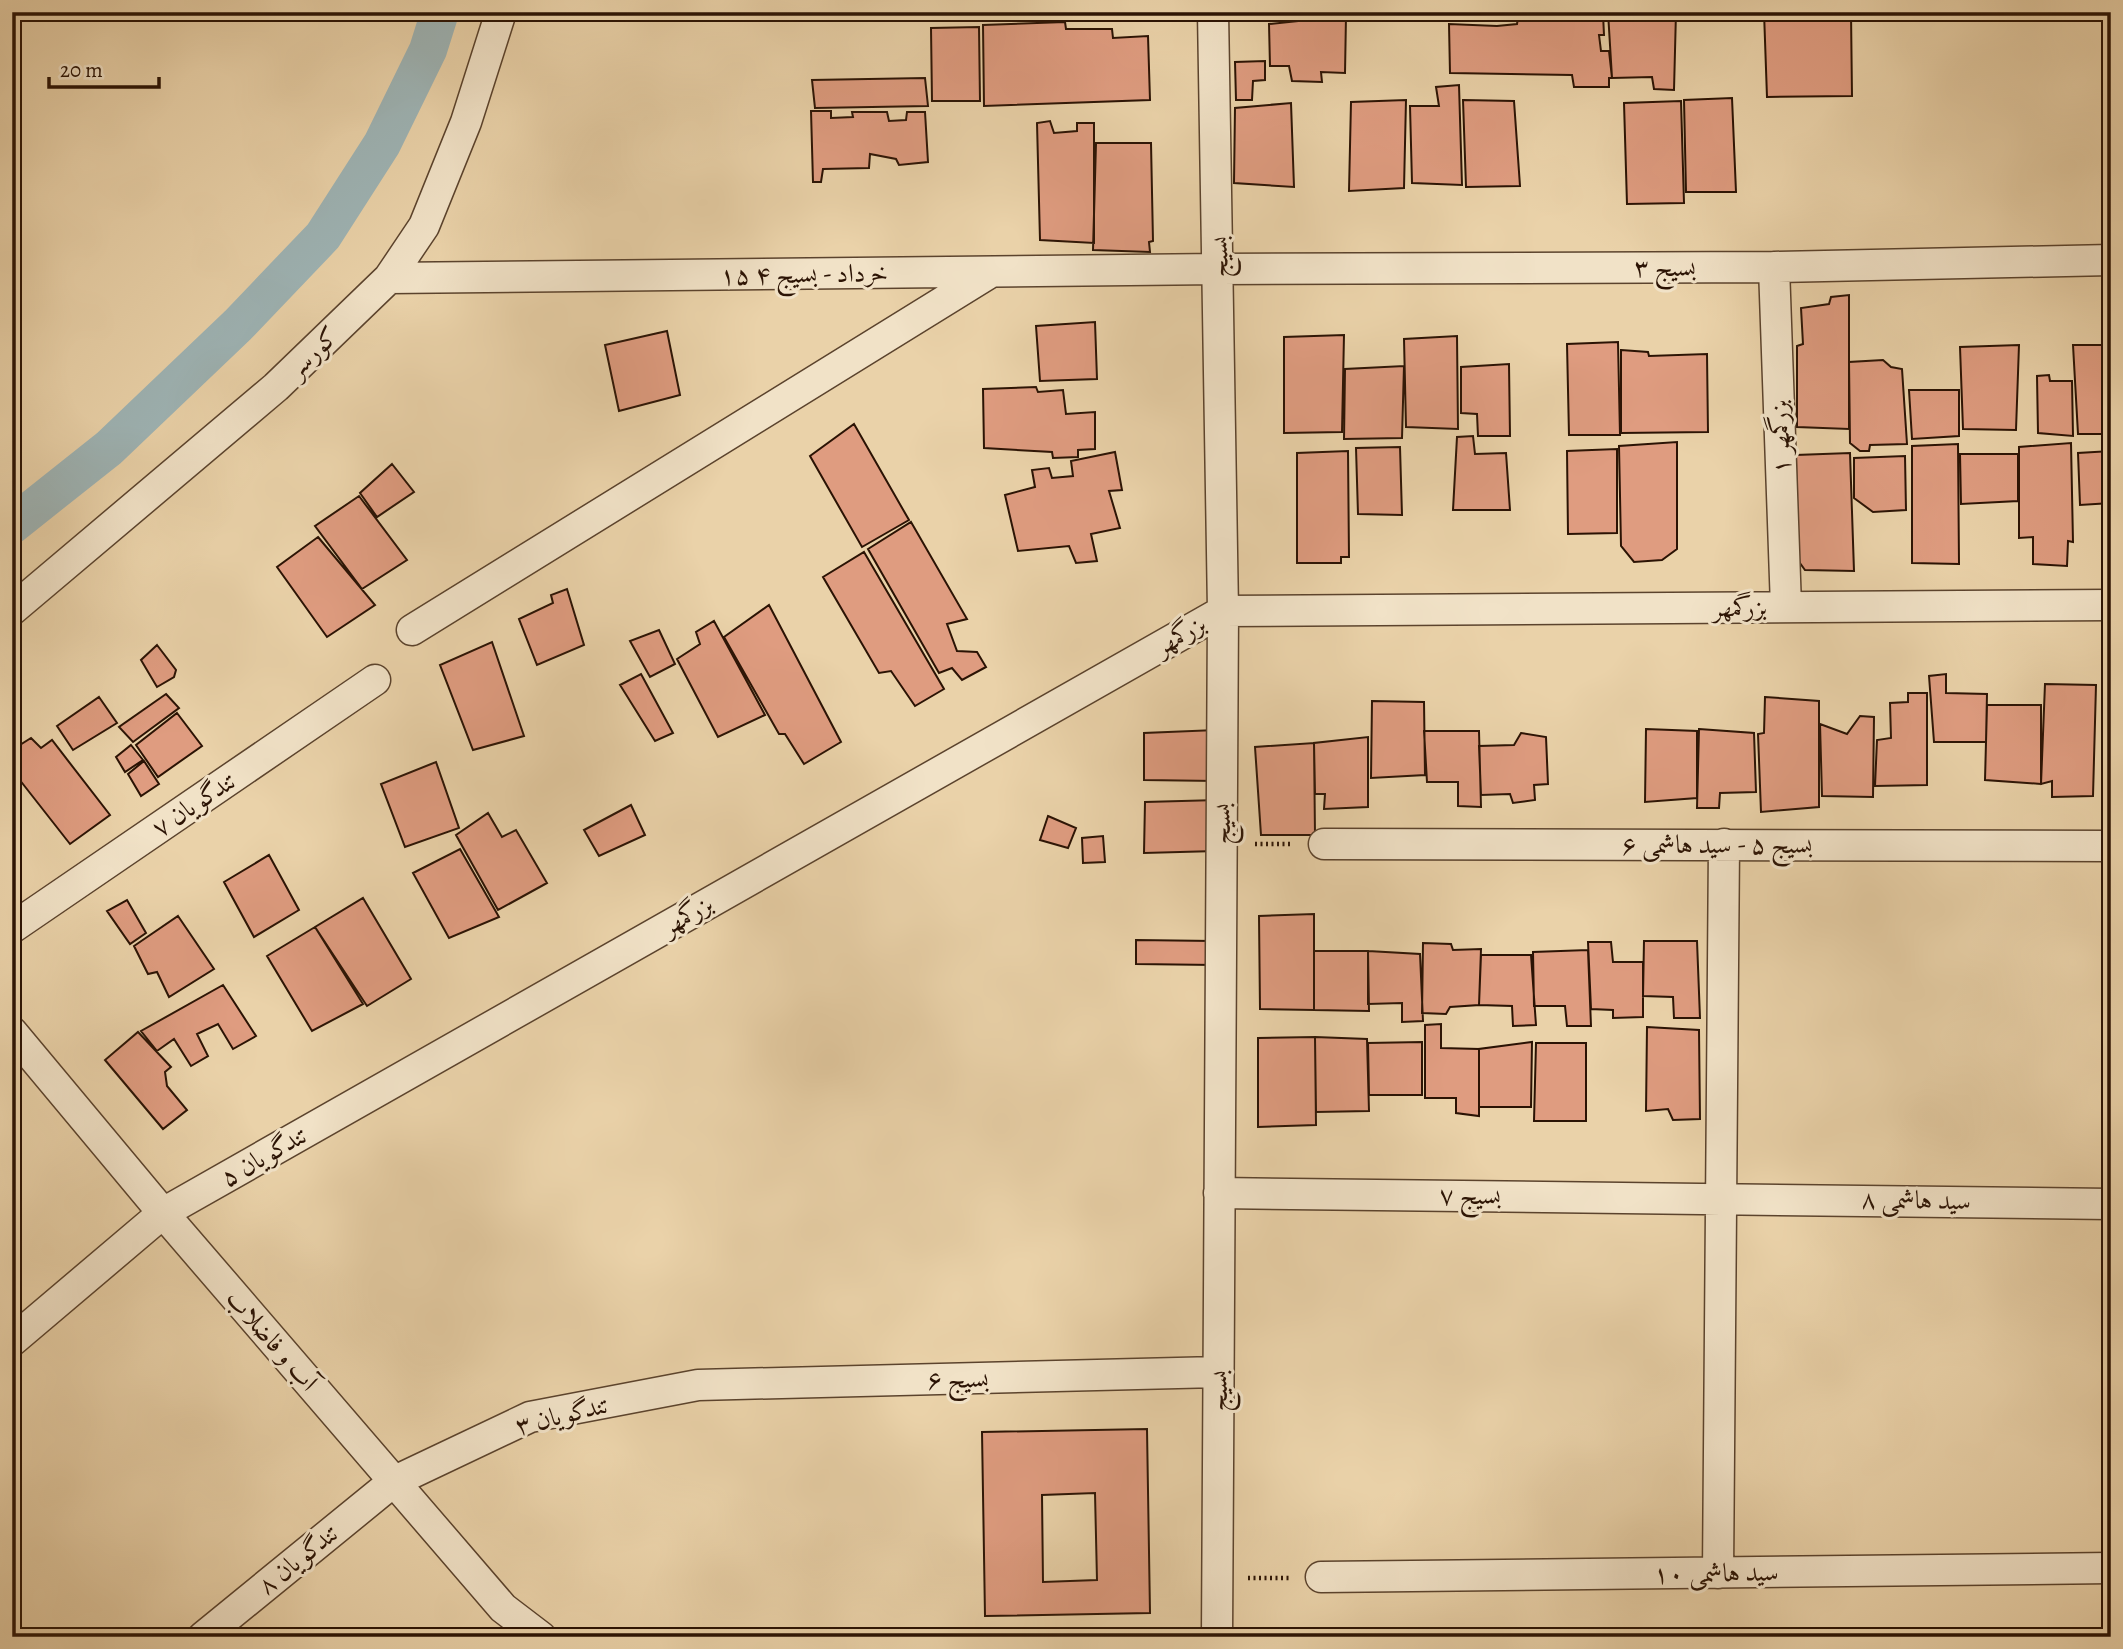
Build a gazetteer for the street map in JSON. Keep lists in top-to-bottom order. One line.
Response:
{"streets":{"street":["بسیج","بسیج ۳","۱۵ خرداد - بسیج ۴","کورسر","بزرگمهر ۱","بزرگمهر","تندگویان ۷","بسیج ۵ - سید هاشمی ۶","تندگویان ۵","بسیج ۷","سید هاشمی ۸","آب و فاضلاب","بسیج ۶","تندگویان ۳","تندگویان ۸","سید هاشمی ۱۰"]},"crossings":[["بسیج","بسیج ۳"],["بسیج","۱۵ خرداد - بسیج ۴"],["بسیج","بزرگمهر"],["بسیج","بسیج ۷"],["بسیج","بسیج ۶"],["بسیج ۳","۱۵ خرداد - بسیج ۴"],["بسیج ۳","بزرگمهر ۱"],["۱۵ خرداد - بسیج ۴","کورسر"],["بزرگمهر ۱","بزرگمهر"],["بزرگمهر","تندگویان ۵"],["تندگویان ۵","آب و فاضلاب"],["بسیج ۷","سید هاشمی ۸"],["آب و فاضلاب","تندگویان ۳"],["آب و فاضلاب","تندگویان ۸"],["بسیج ۶","تندگویان ۳"],["تندگویان ۳","تندگویان ۸"]],"scale_bar":"20 m"}
